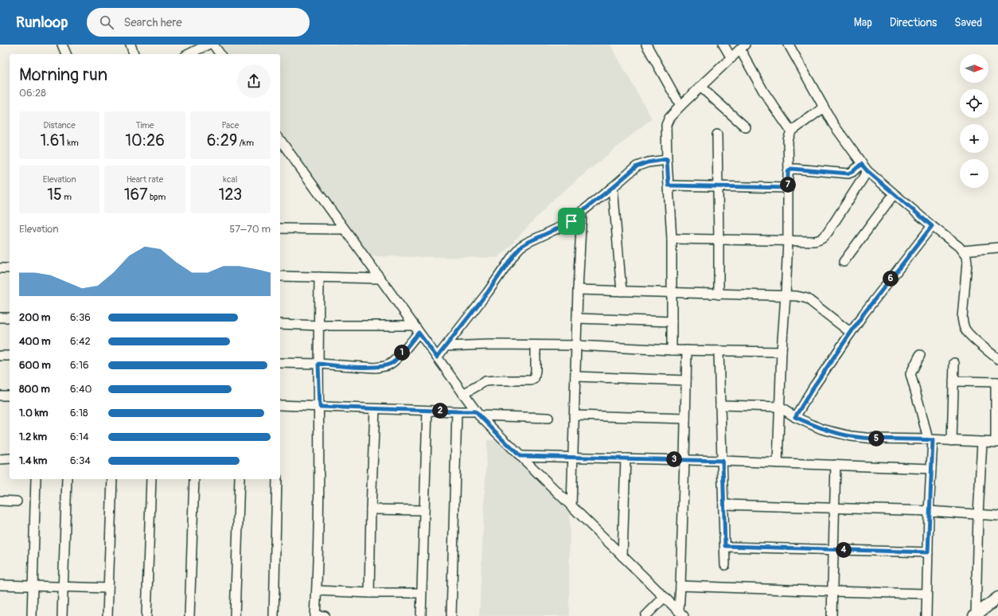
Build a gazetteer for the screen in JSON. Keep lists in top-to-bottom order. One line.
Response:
{"north":"right","page":{"header":"Runloop","search":"Search here","nav":["Map","Directions","Saved"],"map_buttons":["+","−"],"heading":["Morning run","06:28"],"stats":[["Distance","1.61 km"],["Time","10:26"],["Pace","6:29 /km"],["Elevation","15 m"],["Heart rate","167 bpm"],["kcal","123"]],"pins":["7","6","1","2","5","3","4"],"chart":["Elevation","57–70 m"],"list":[{"name":"200 m","note":"6:36"},{"name":"400 m","note":"6:42"},{"name":"600 m","note":"6:16"},{"name":"800 m","note":"6:40"},{"name":"1.0 km","note":"6:18"},{"name":"1.2 km","note":"6:14"},{"name":"1.4 km","note":"6:34"}]}}
